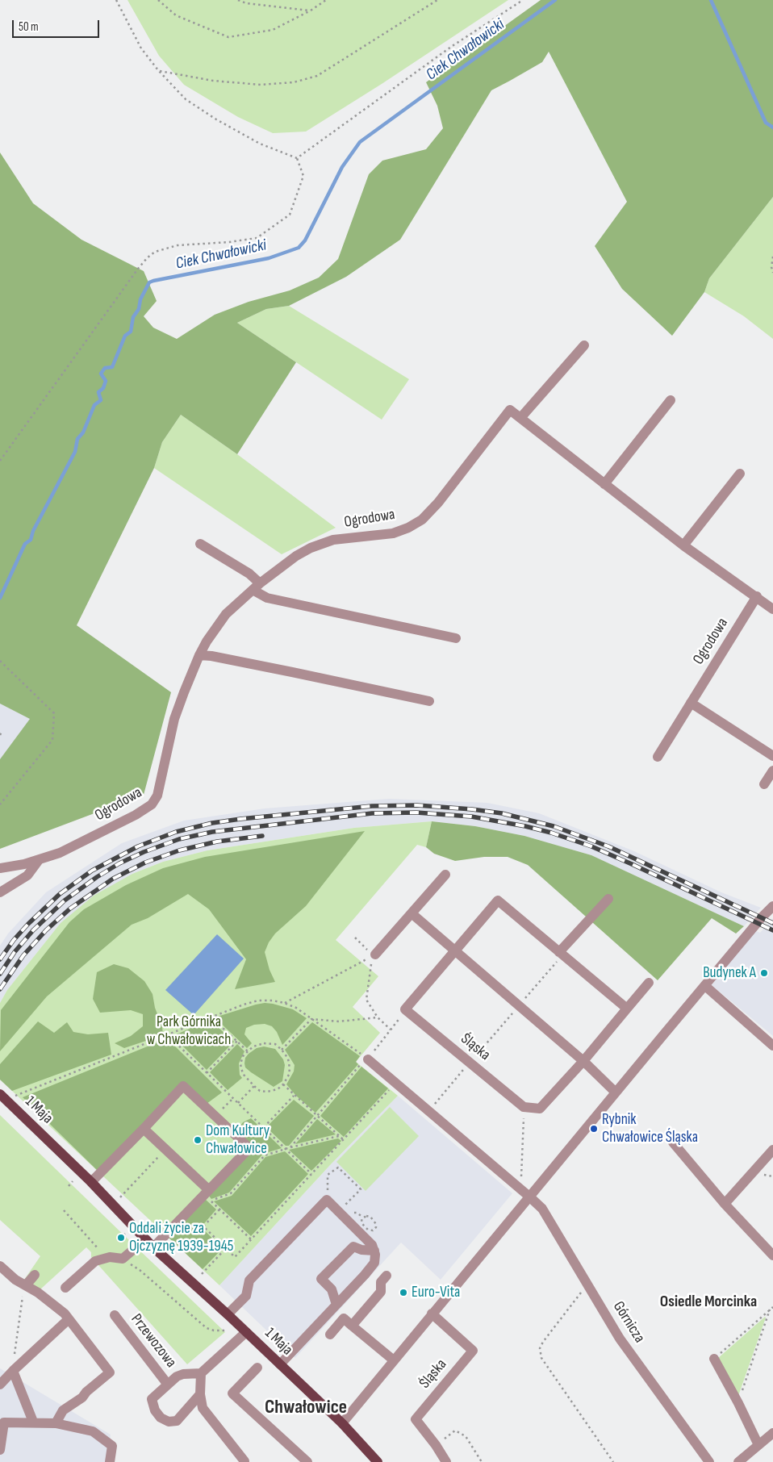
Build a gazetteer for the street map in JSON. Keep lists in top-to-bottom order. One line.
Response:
{"streets":{"main road":["1 Maja"],"street":["Ogrodowa","Śląska","Górnicza","Przewozowa"]},"districts":["Osiedle Morcinka","Chwałowice"],"water":["Ciek Chwałowicki"],"parks":["Park Górnika w Chwałowicach"],"places":["Budynek A","Rybnik Chwałowice Śląska","Dom Kultury Chwałowice","Oddali życie za Ojczyznę 1939-1945","Euro-Vita"],"scale_bar":"50 m"}
